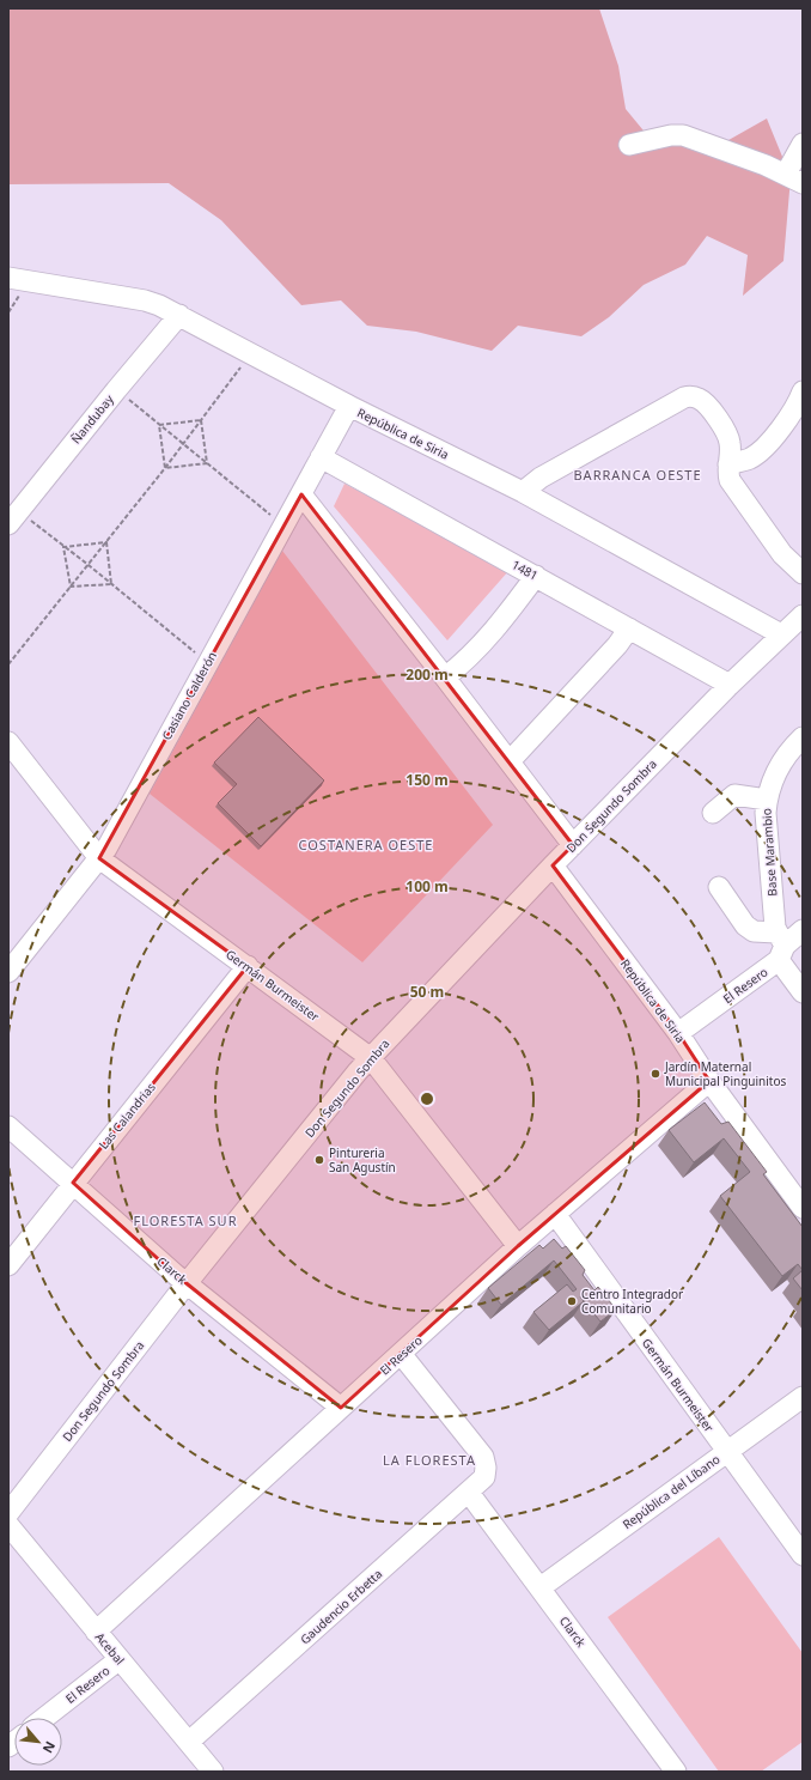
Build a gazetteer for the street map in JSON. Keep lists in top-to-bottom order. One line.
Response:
{"streets":{"street":["Ñandubay","República de Siria","1481","Casiano Calderón","Don Segundo Sombra","Base Marambio","Germán Burmeister","El Resero","Las Calandrias","Clarck","República del Líbano","Gaudencio Erbetta","Acebal"]},"crossings":[["Ñandubay","República de Siria"],["República de Siria","Casiano Calderón"],["República de Siria","Don Segundo Sombra"],["República de Siria","El Resero"],["1481","Casiano Calderón"],["1481","Don Segundo Sombra"],["Casiano Calderón","Germán Burmeister"],["Don Segundo Sombra","Germán Burmeister"],["Don Segundo Sombra","Clarck"],["Base Marambio","El Resero"],["Germán Burmeister","El Resero"],["Germán Burmeister","Las Calandrias"],["Germán Burmeister","República del Líbano"],["El Resero","Clarck"],["El Resero","Gaudencio Erbetta"],["El Resero","Acebal"],["Las Calandrias","Clarck"],["Clarck","República del Líbano"],["Clarck","Gaudencio Erbetta"],["Gaudencio Erbetta","Acebal"]],"districts":["BARRANCA OESTE","COSTANERA OESTE","FLORESTA SUR","LA FLORESTA"],"places":["Jardín Maternal Municipal Pinguinitos","Pintureria San Agustín","Centro Integrador Comunitario"],"north":"bottom right","rings":["200 m","150 m","100 m","50 m"]}
